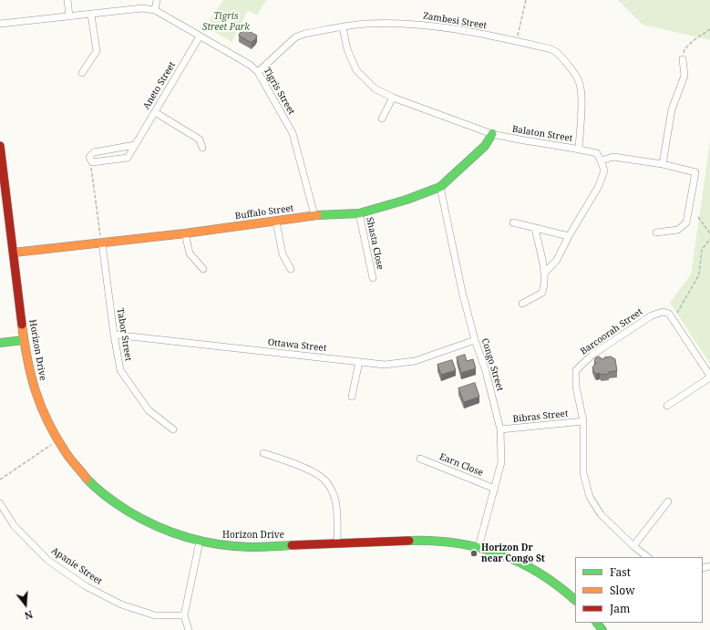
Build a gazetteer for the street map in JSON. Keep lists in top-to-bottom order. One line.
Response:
{"streets":{"street":["Zambesi Street","Aneto Street","Tigris Street","Balaton Street","Buffalo Street","Shasta Close","Barcoorah Street","Tabor Street","Ottawa Street","Horizon Drive","Congo Street","Bibras Street","Earn Close","Apanie Street"]},"crossings":[["Zambesi Street","Tigris Street"],["Zambesi Street","Balaton Street"],["Aneto Street","Tigris Street"],["Tigris Street","Buffalo Street"],["Balaton Street","Buffalo Street"],["Buffalo Street","Shasta Close"],["Buffalo Street","Tabor Street"],["Buffalo Street","Horizon Drive"],["Buffalo Street","Congo Street"],["Barcoorah Street","Bibras Street"],["Tabor Street","Ottawa Street"],["Ottawa Street","Congo Street"],["Horizon Drive","Congo Street"],["Congo Street","Bibras Street"],["Congo Street","Earn Close"]],"parks":["Tigris Street Park"],"places":["Horizon Dr near Congo St"],"legend":["Fast","Slow","Jam"],"north":"bottom"}
